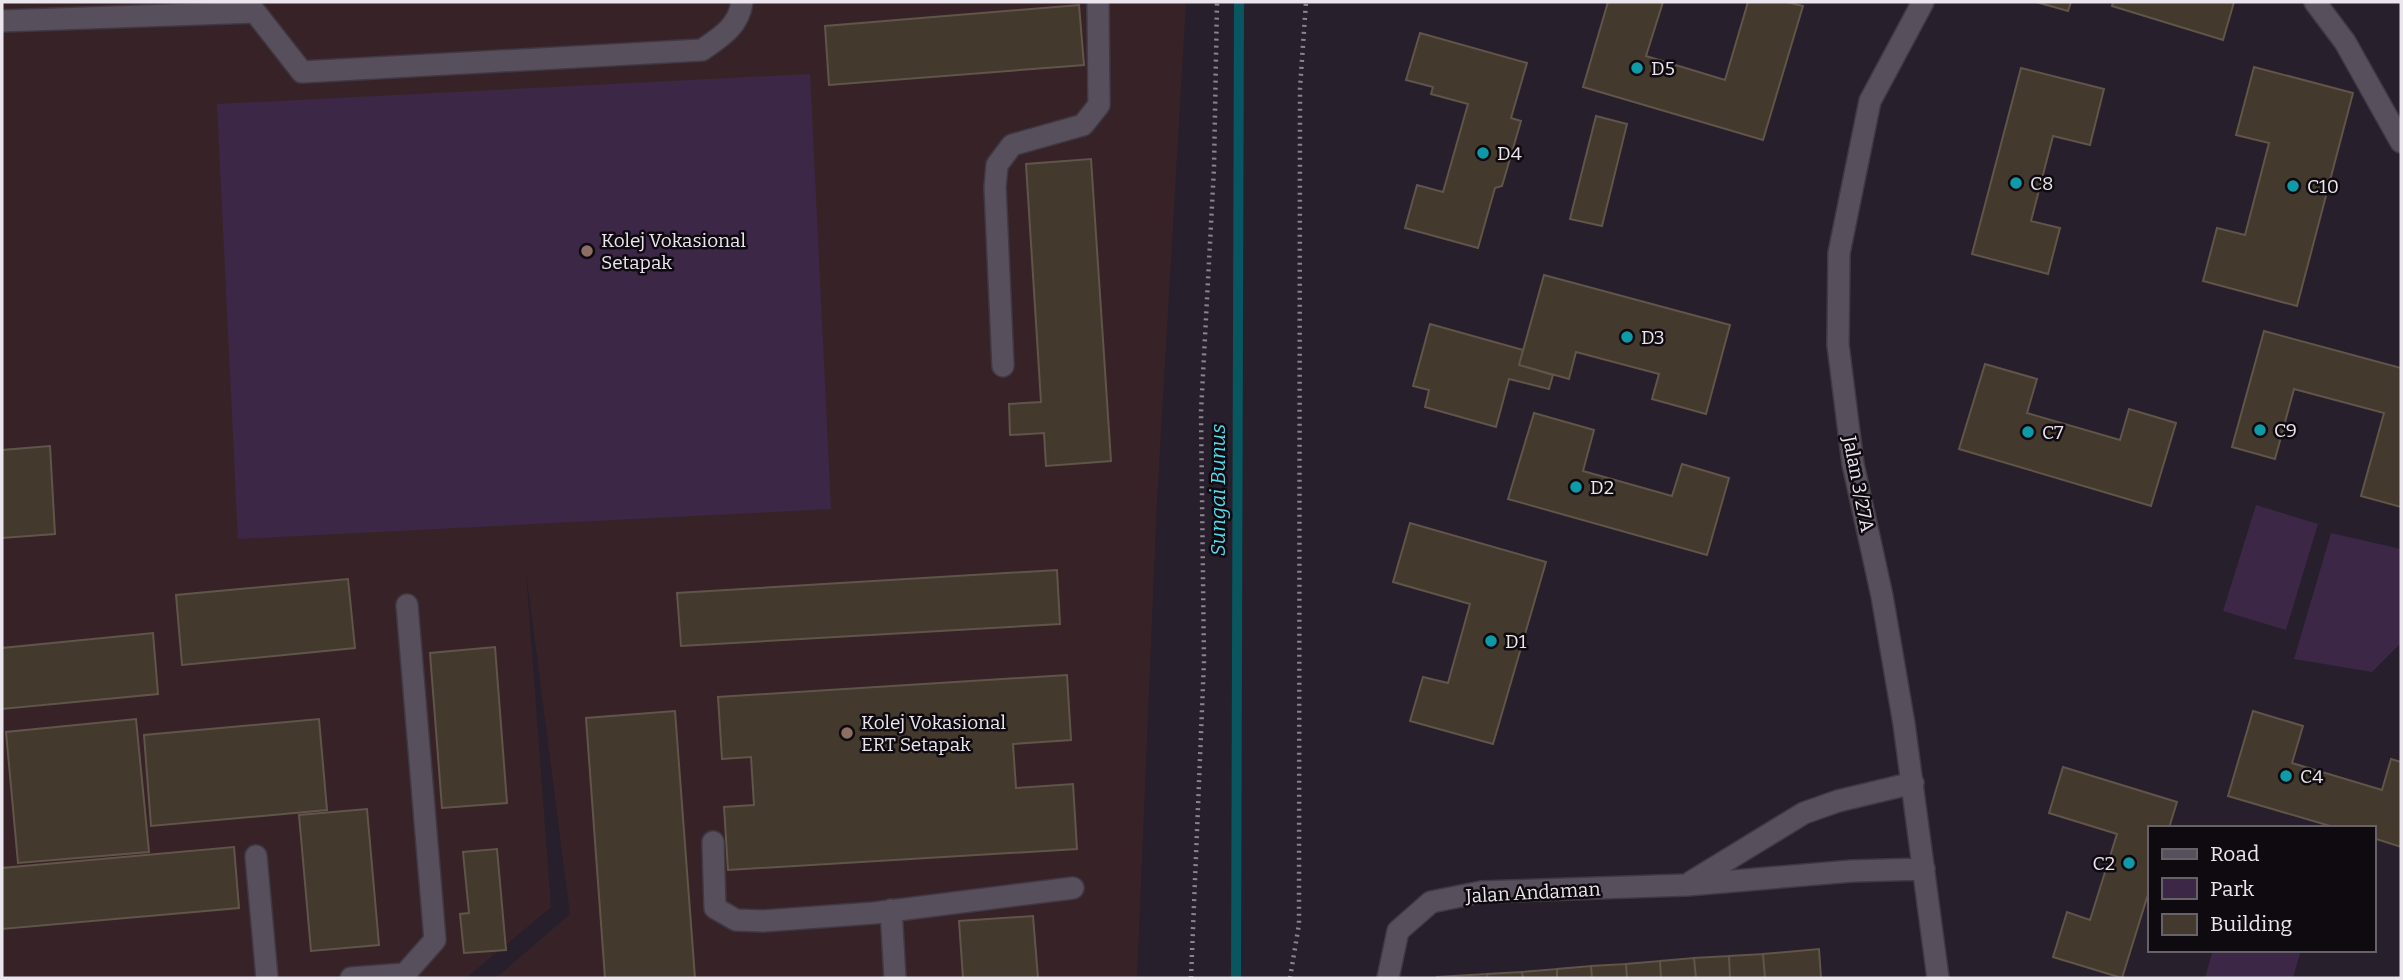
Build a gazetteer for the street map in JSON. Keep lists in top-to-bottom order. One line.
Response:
{"streets":{"street":["Jalan 3/27A","Jalan Andaman"]},"crossings":[["Jalan 3/27A","Jalan Andaman"]],"water":["Sungai Bunus"],"places":["D5","D4","C8","C10","Kolej Vokasional Setapak","D3","C9","C7","D2","D1","Kolej Vokasional ERT Setapak","C4","C2"],"legend":["Road","Park","Building"]}
